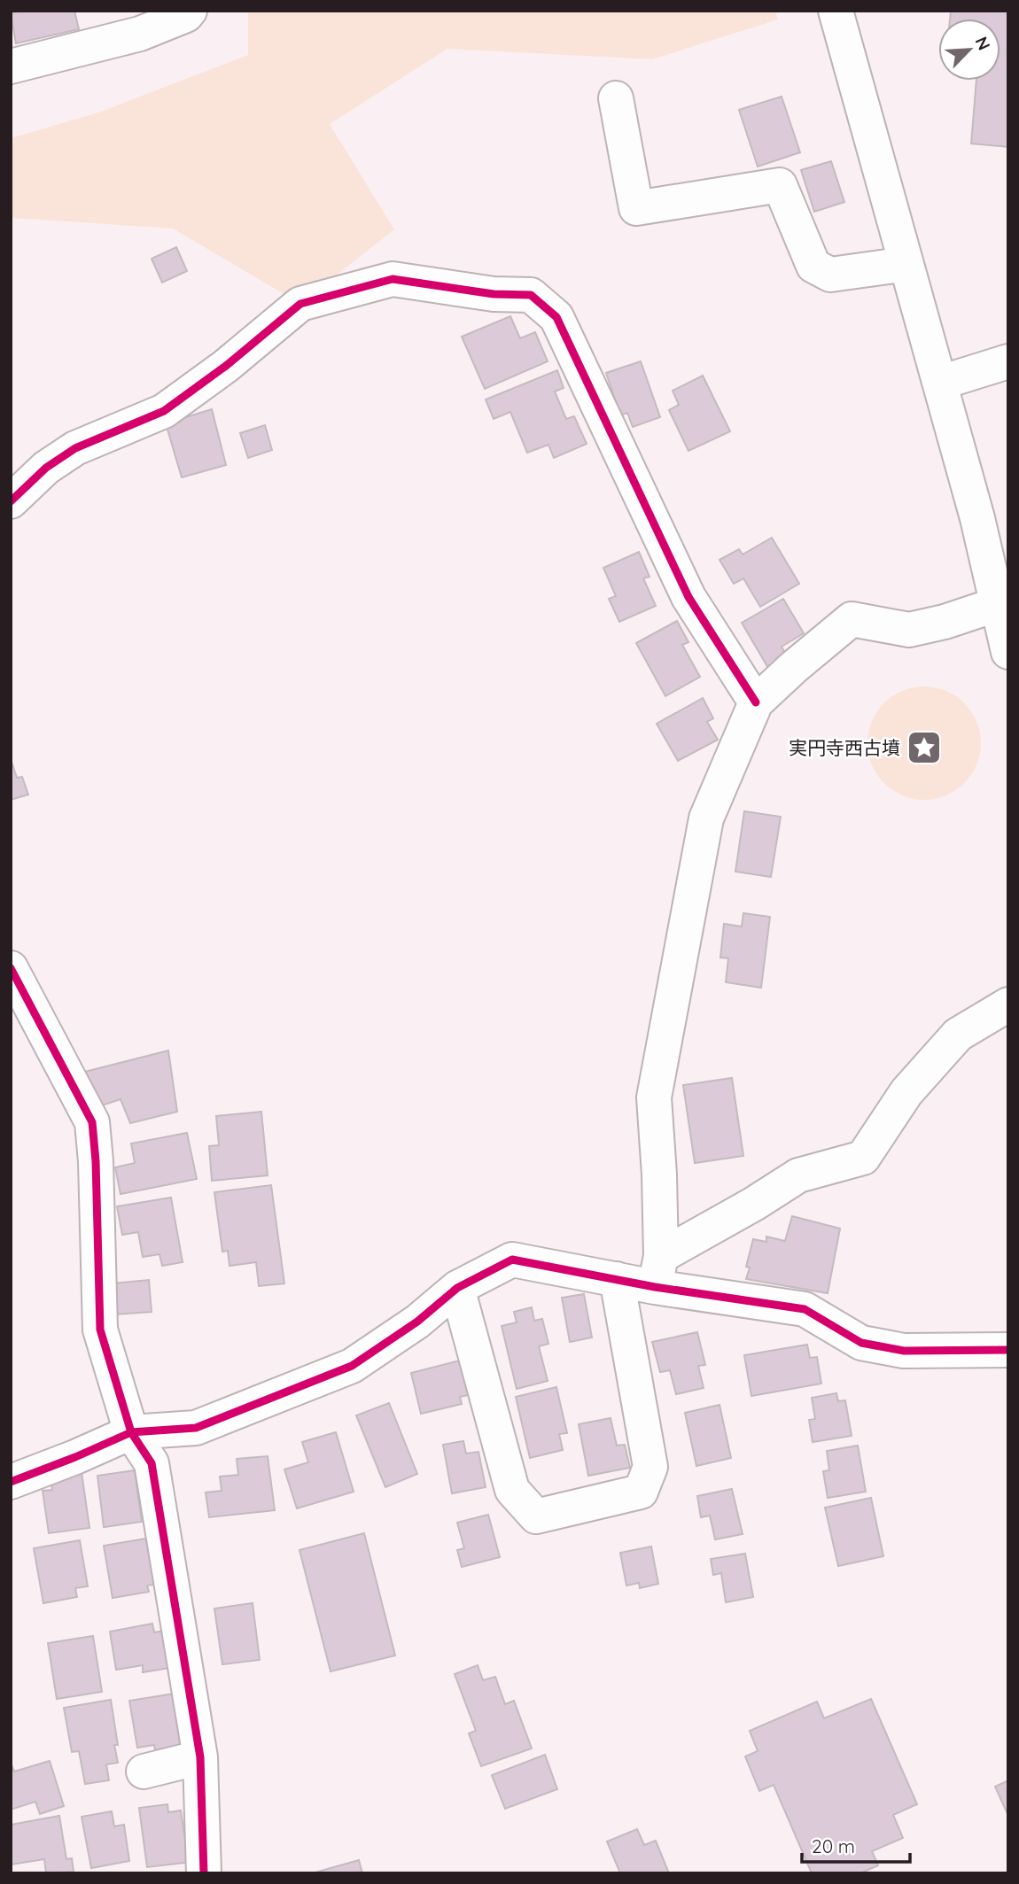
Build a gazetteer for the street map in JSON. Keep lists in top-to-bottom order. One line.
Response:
{"places":{"place":["実円寺西古墳"]},"scale_bar":"20 m","north":"top right"}
